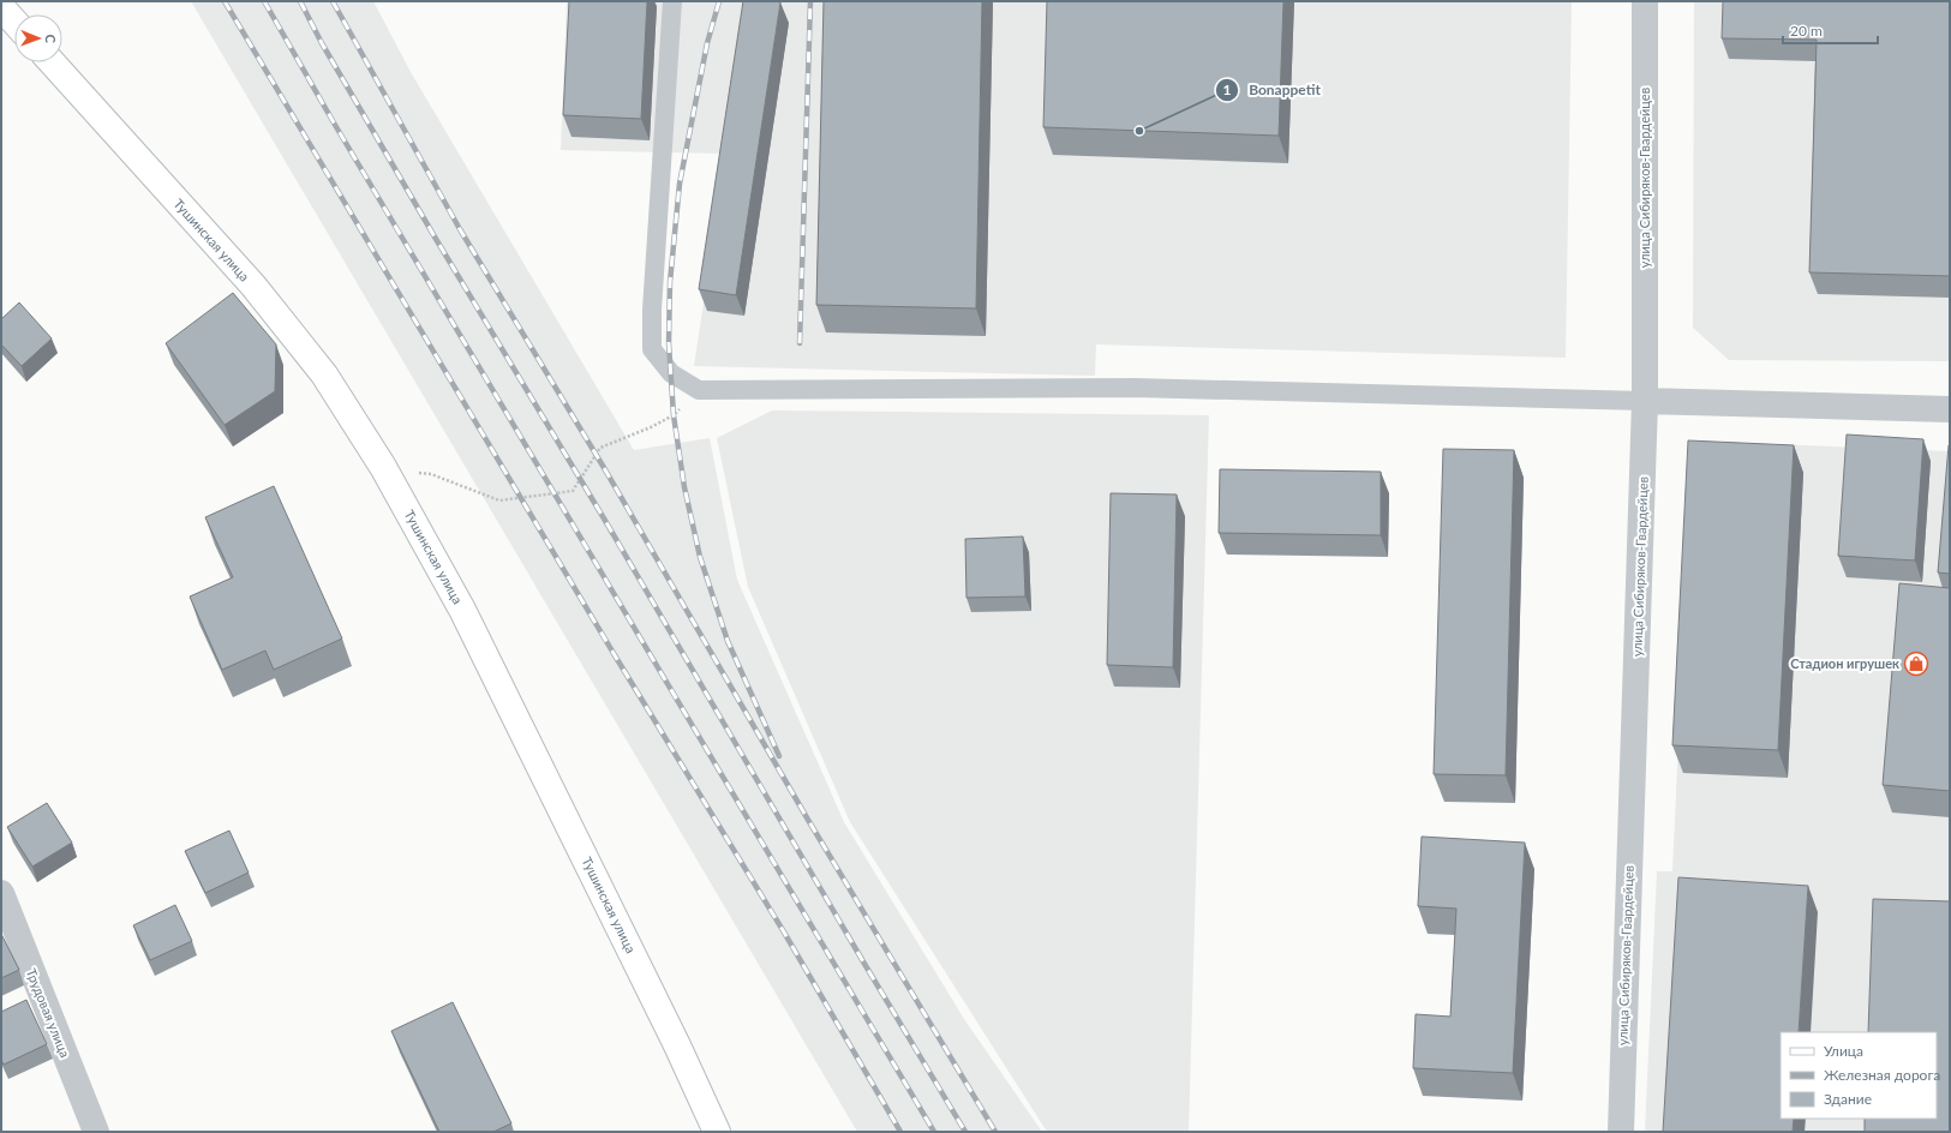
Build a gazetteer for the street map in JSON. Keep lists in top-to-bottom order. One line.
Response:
{"streets":{"main road":["Тушинская улица"],"street":["улица Сибиряков-Гвардейцев","Трудовая улица"]},"places":{"other":["Bonappetit"],"shop":["Стадион игрушек"]},"legend":["Улица","Железная дорога","Здание"],"scale_bar":"20 m","north":"right"}
